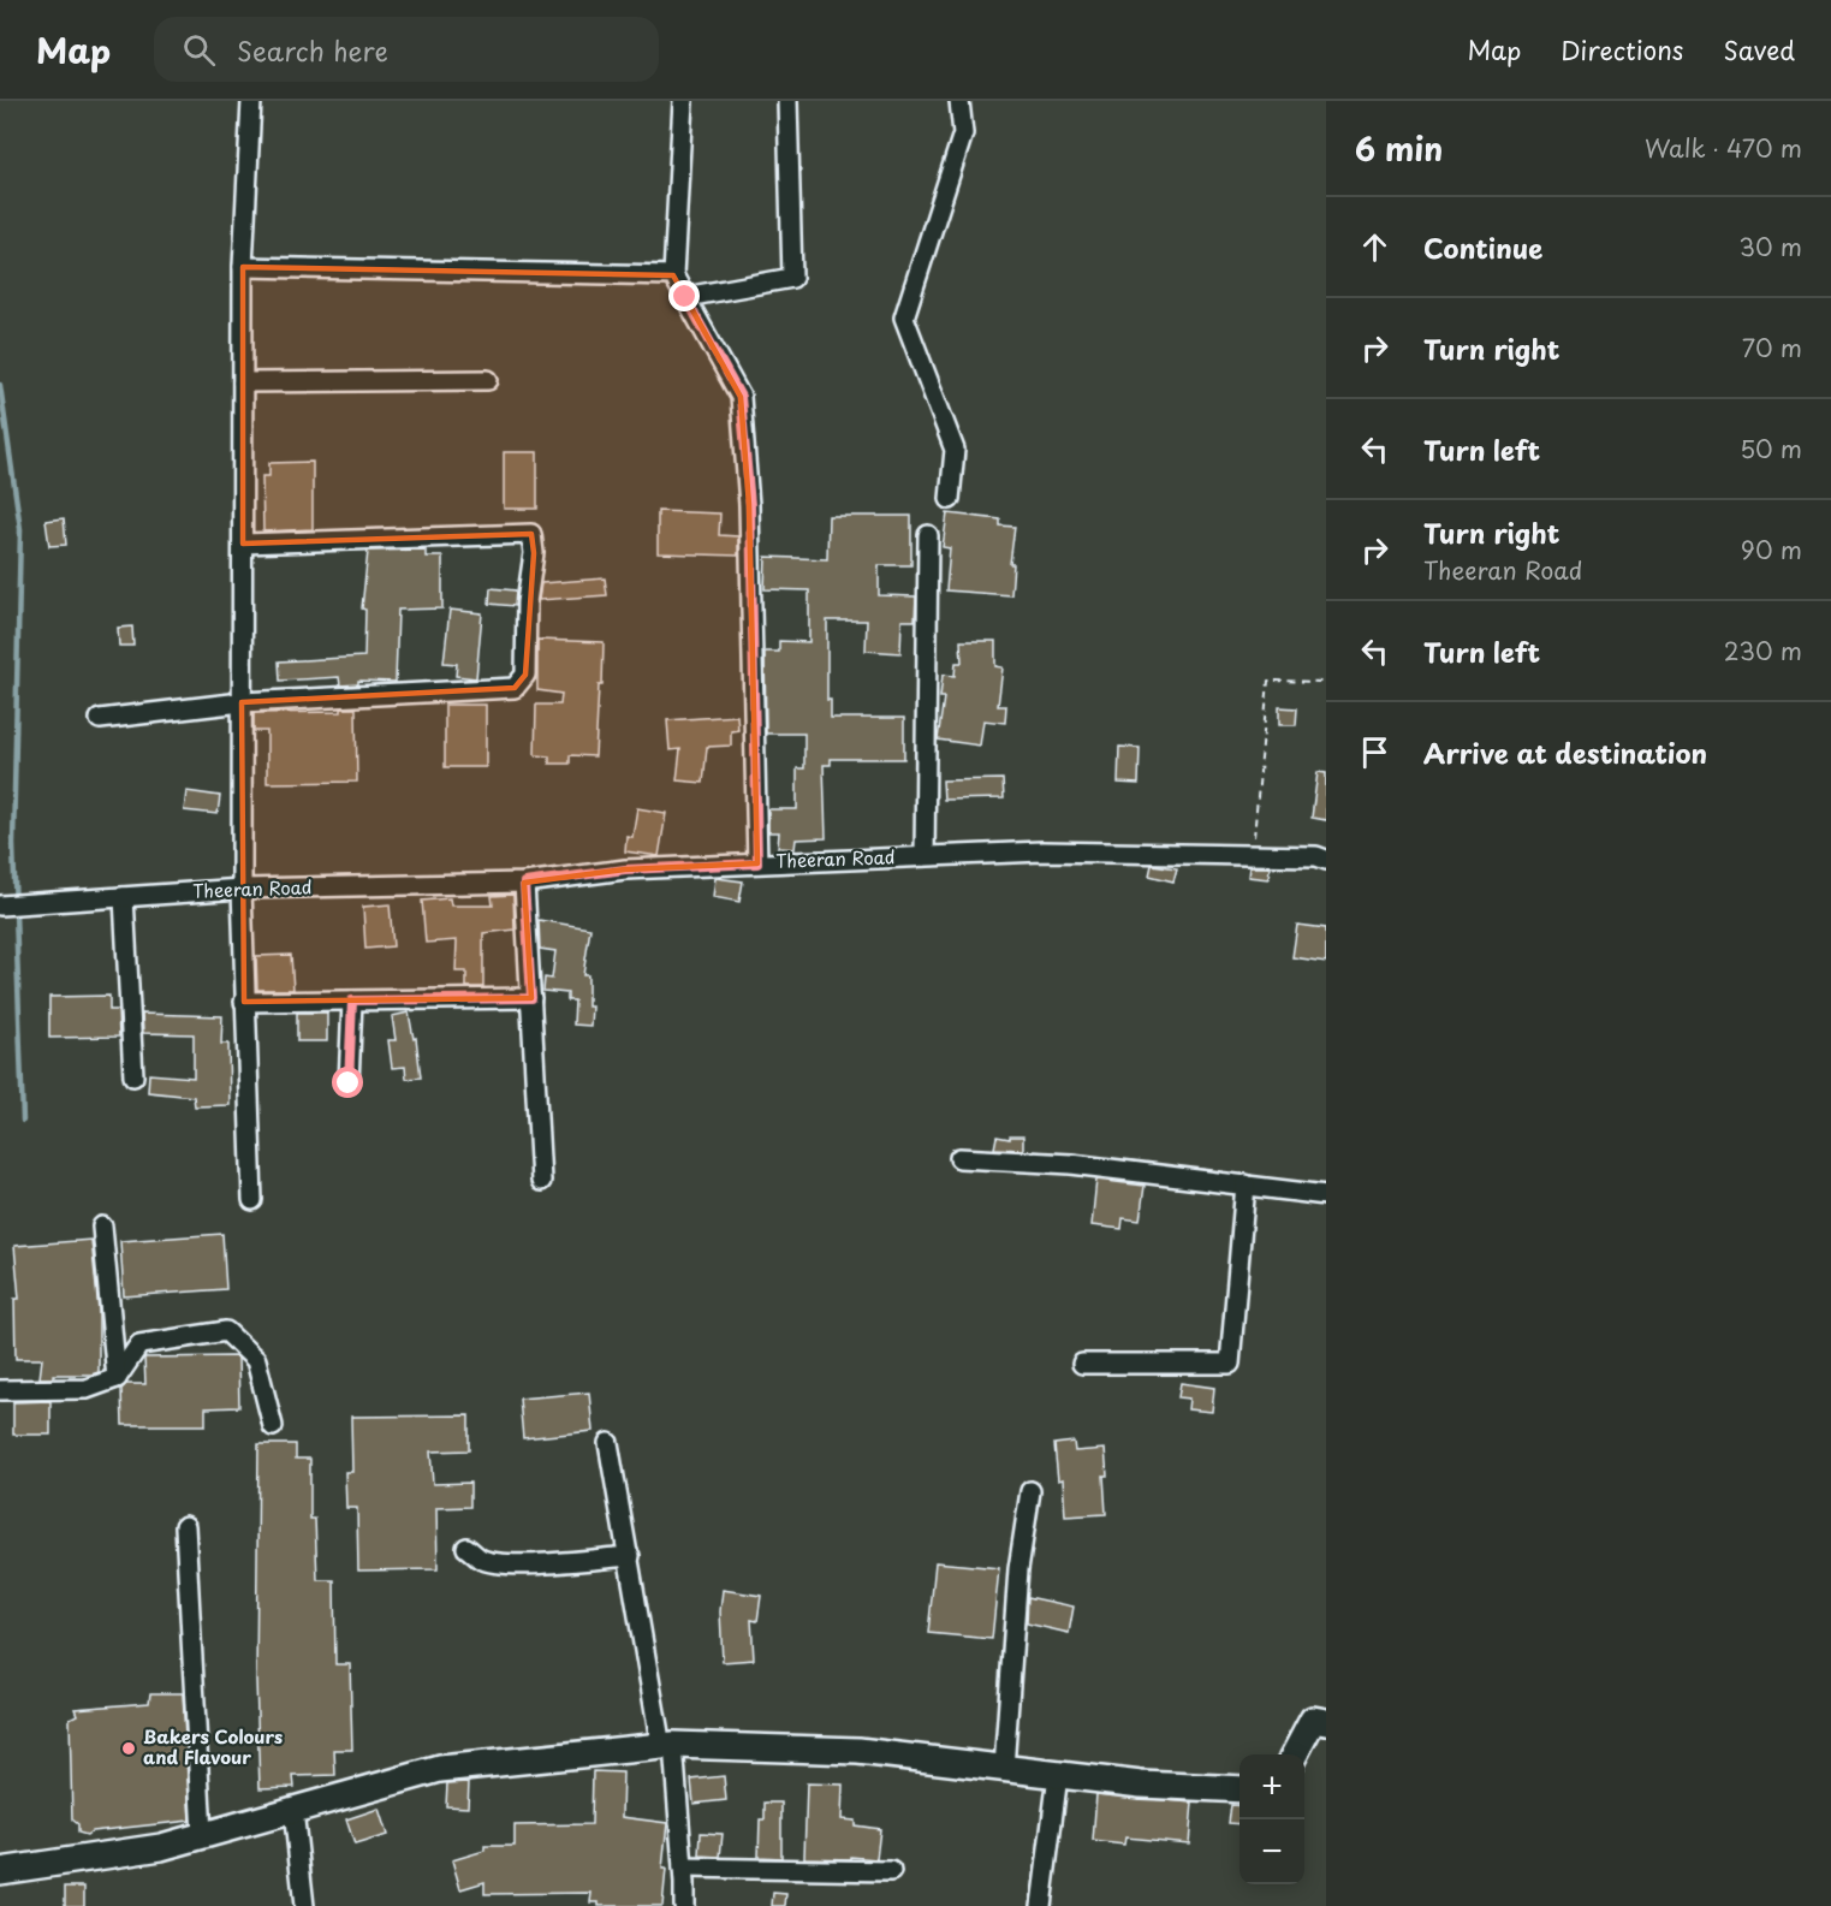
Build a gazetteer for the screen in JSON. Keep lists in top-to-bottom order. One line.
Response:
{"streets":{"street":["Theeran Road"]},"places":["Bakers Colours and Flavour"],"page":{"header":"Map","search":"Search here","nav":["Map","Directions","Saved"],"heading":["6 min","Walk · 470 m"],"list":[["Continue","30 m"],["Turn right","70 m"],["Turn left","50 m"],["Turn right","Theeran Road","90 m"],["Turn left","230 m"],"Arrive at destination"],"map_buttons":["+","−"]}}
